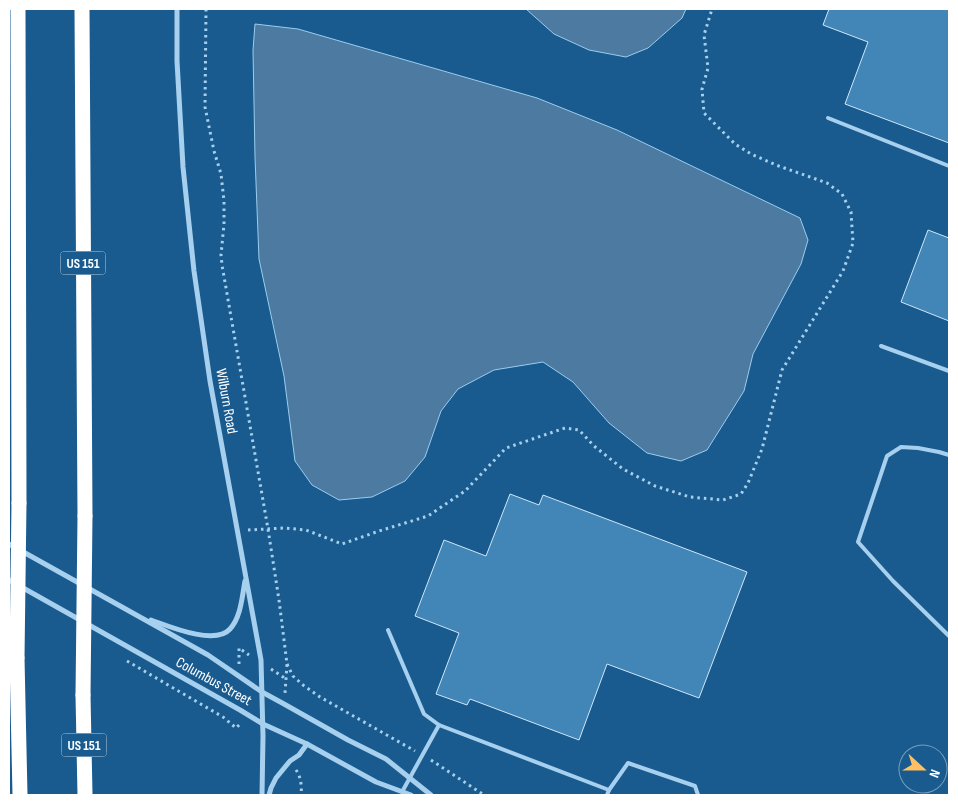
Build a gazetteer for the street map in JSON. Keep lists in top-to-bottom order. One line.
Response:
{"streets":{"highway":["US 151"],"street":["Wilburn Road","Columbus Street"]},"crossings":[["Wilburn Road","Columbus Street"]],"north":"right"}
